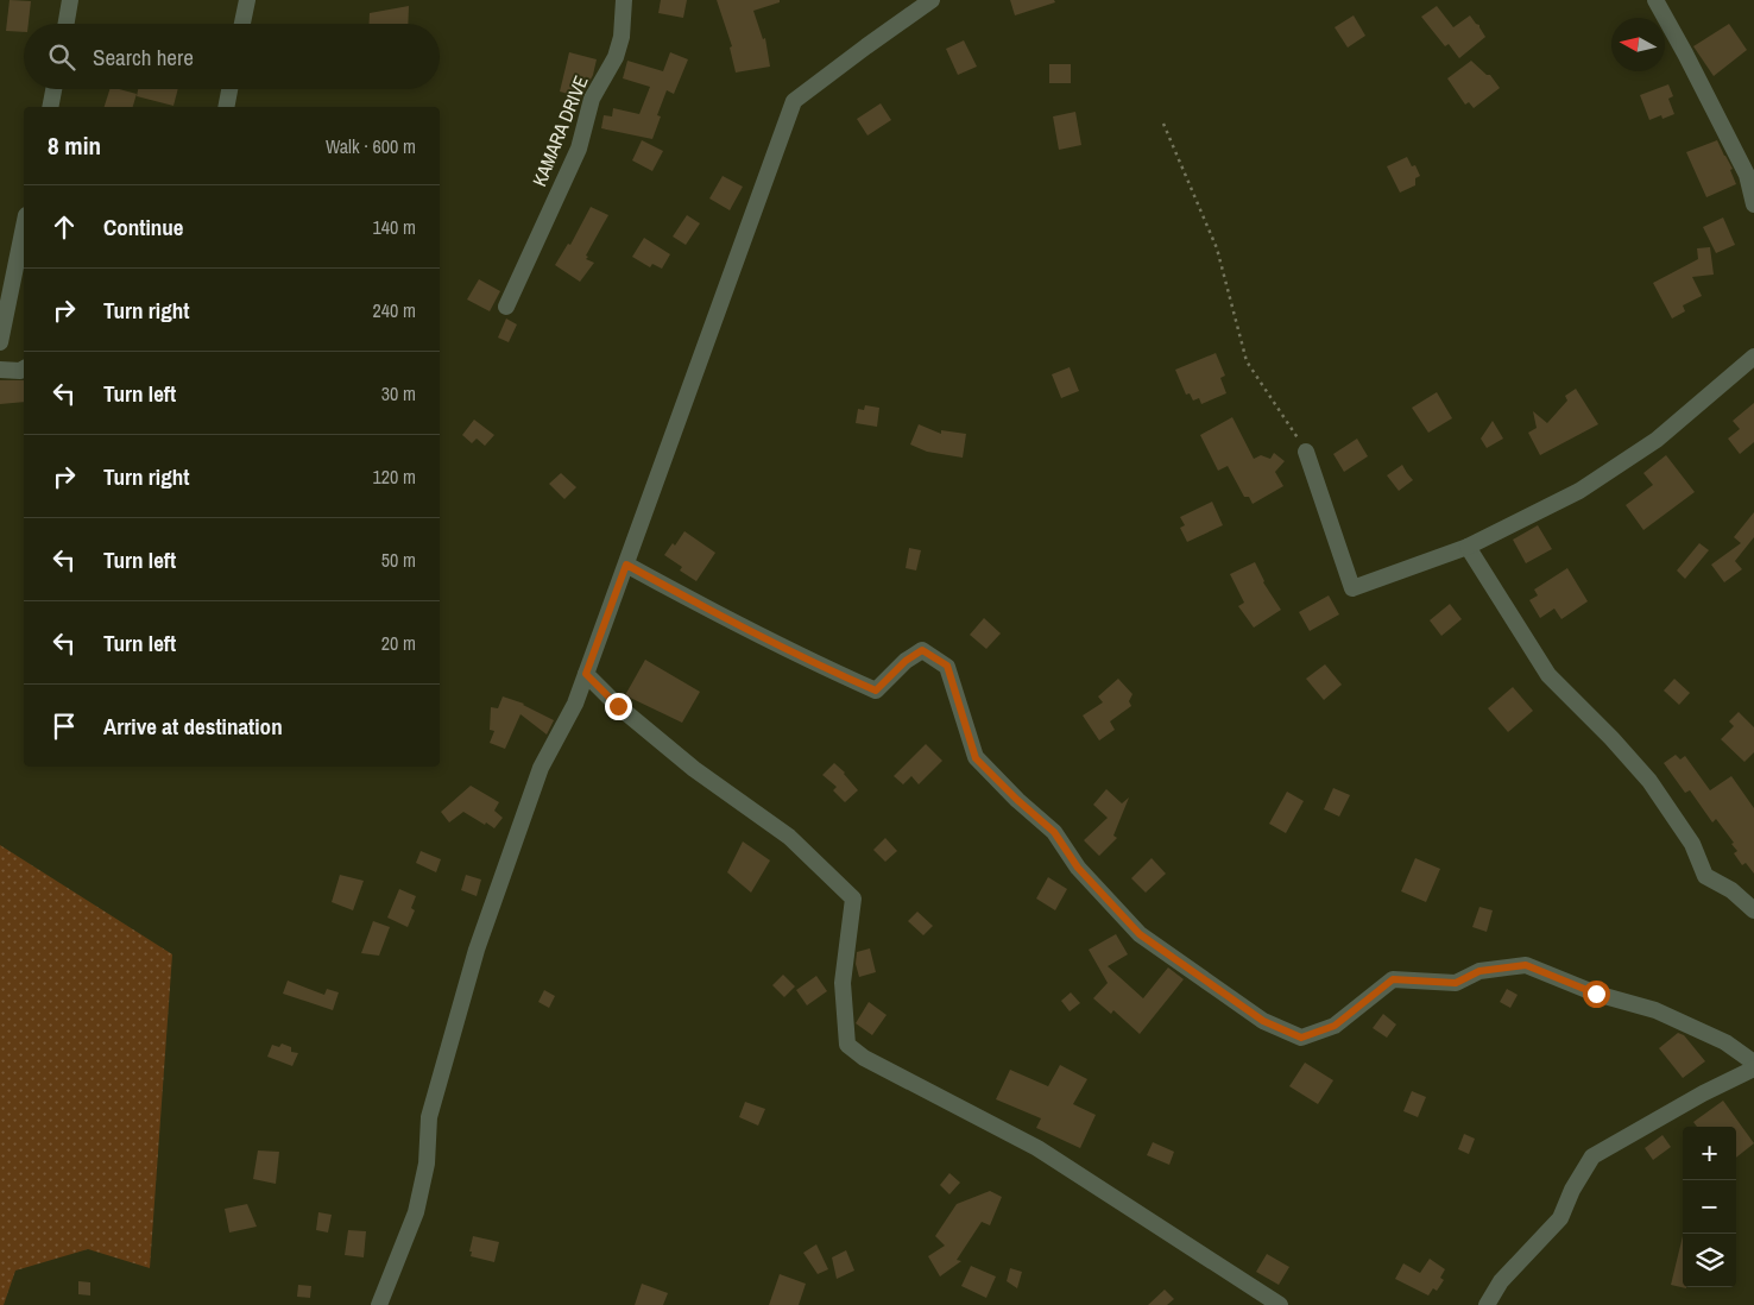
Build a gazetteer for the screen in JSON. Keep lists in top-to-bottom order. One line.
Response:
{"streets":{"street":["KAMARA DRIVE"]},"north":"left","page":{"search":"Search here","heading":["8 min","Walk · 600 m"],"list":[["Continue","140 m"],["Turn right","240 m"],["Turn left","30 m"],["Turn right","120 m"],["Turn left","50 m"],["Turn left","20 m"],"Arrive at destination"],"map_buttons":["+","−"]}}
